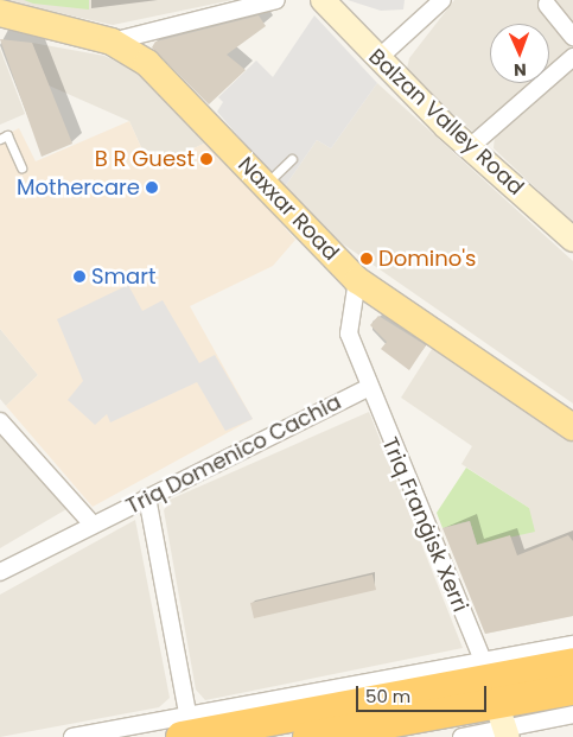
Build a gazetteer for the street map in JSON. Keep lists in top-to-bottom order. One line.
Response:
{"streets":{"main road":["Balzan Valley Road","Naxxar Road"],"street":["Triq Domenico Cachia","Triq Franġisk Xerri"]},"crossings":[["Naxxar Road","Triq Domenico Cachia"],["Triq Domenico Cachia","Triq Franġisk Xerri"]],"places":["B R Guest","Mothercare","Domino's","Smart"],"scale_bar":"50 m","north":"bottom"}
